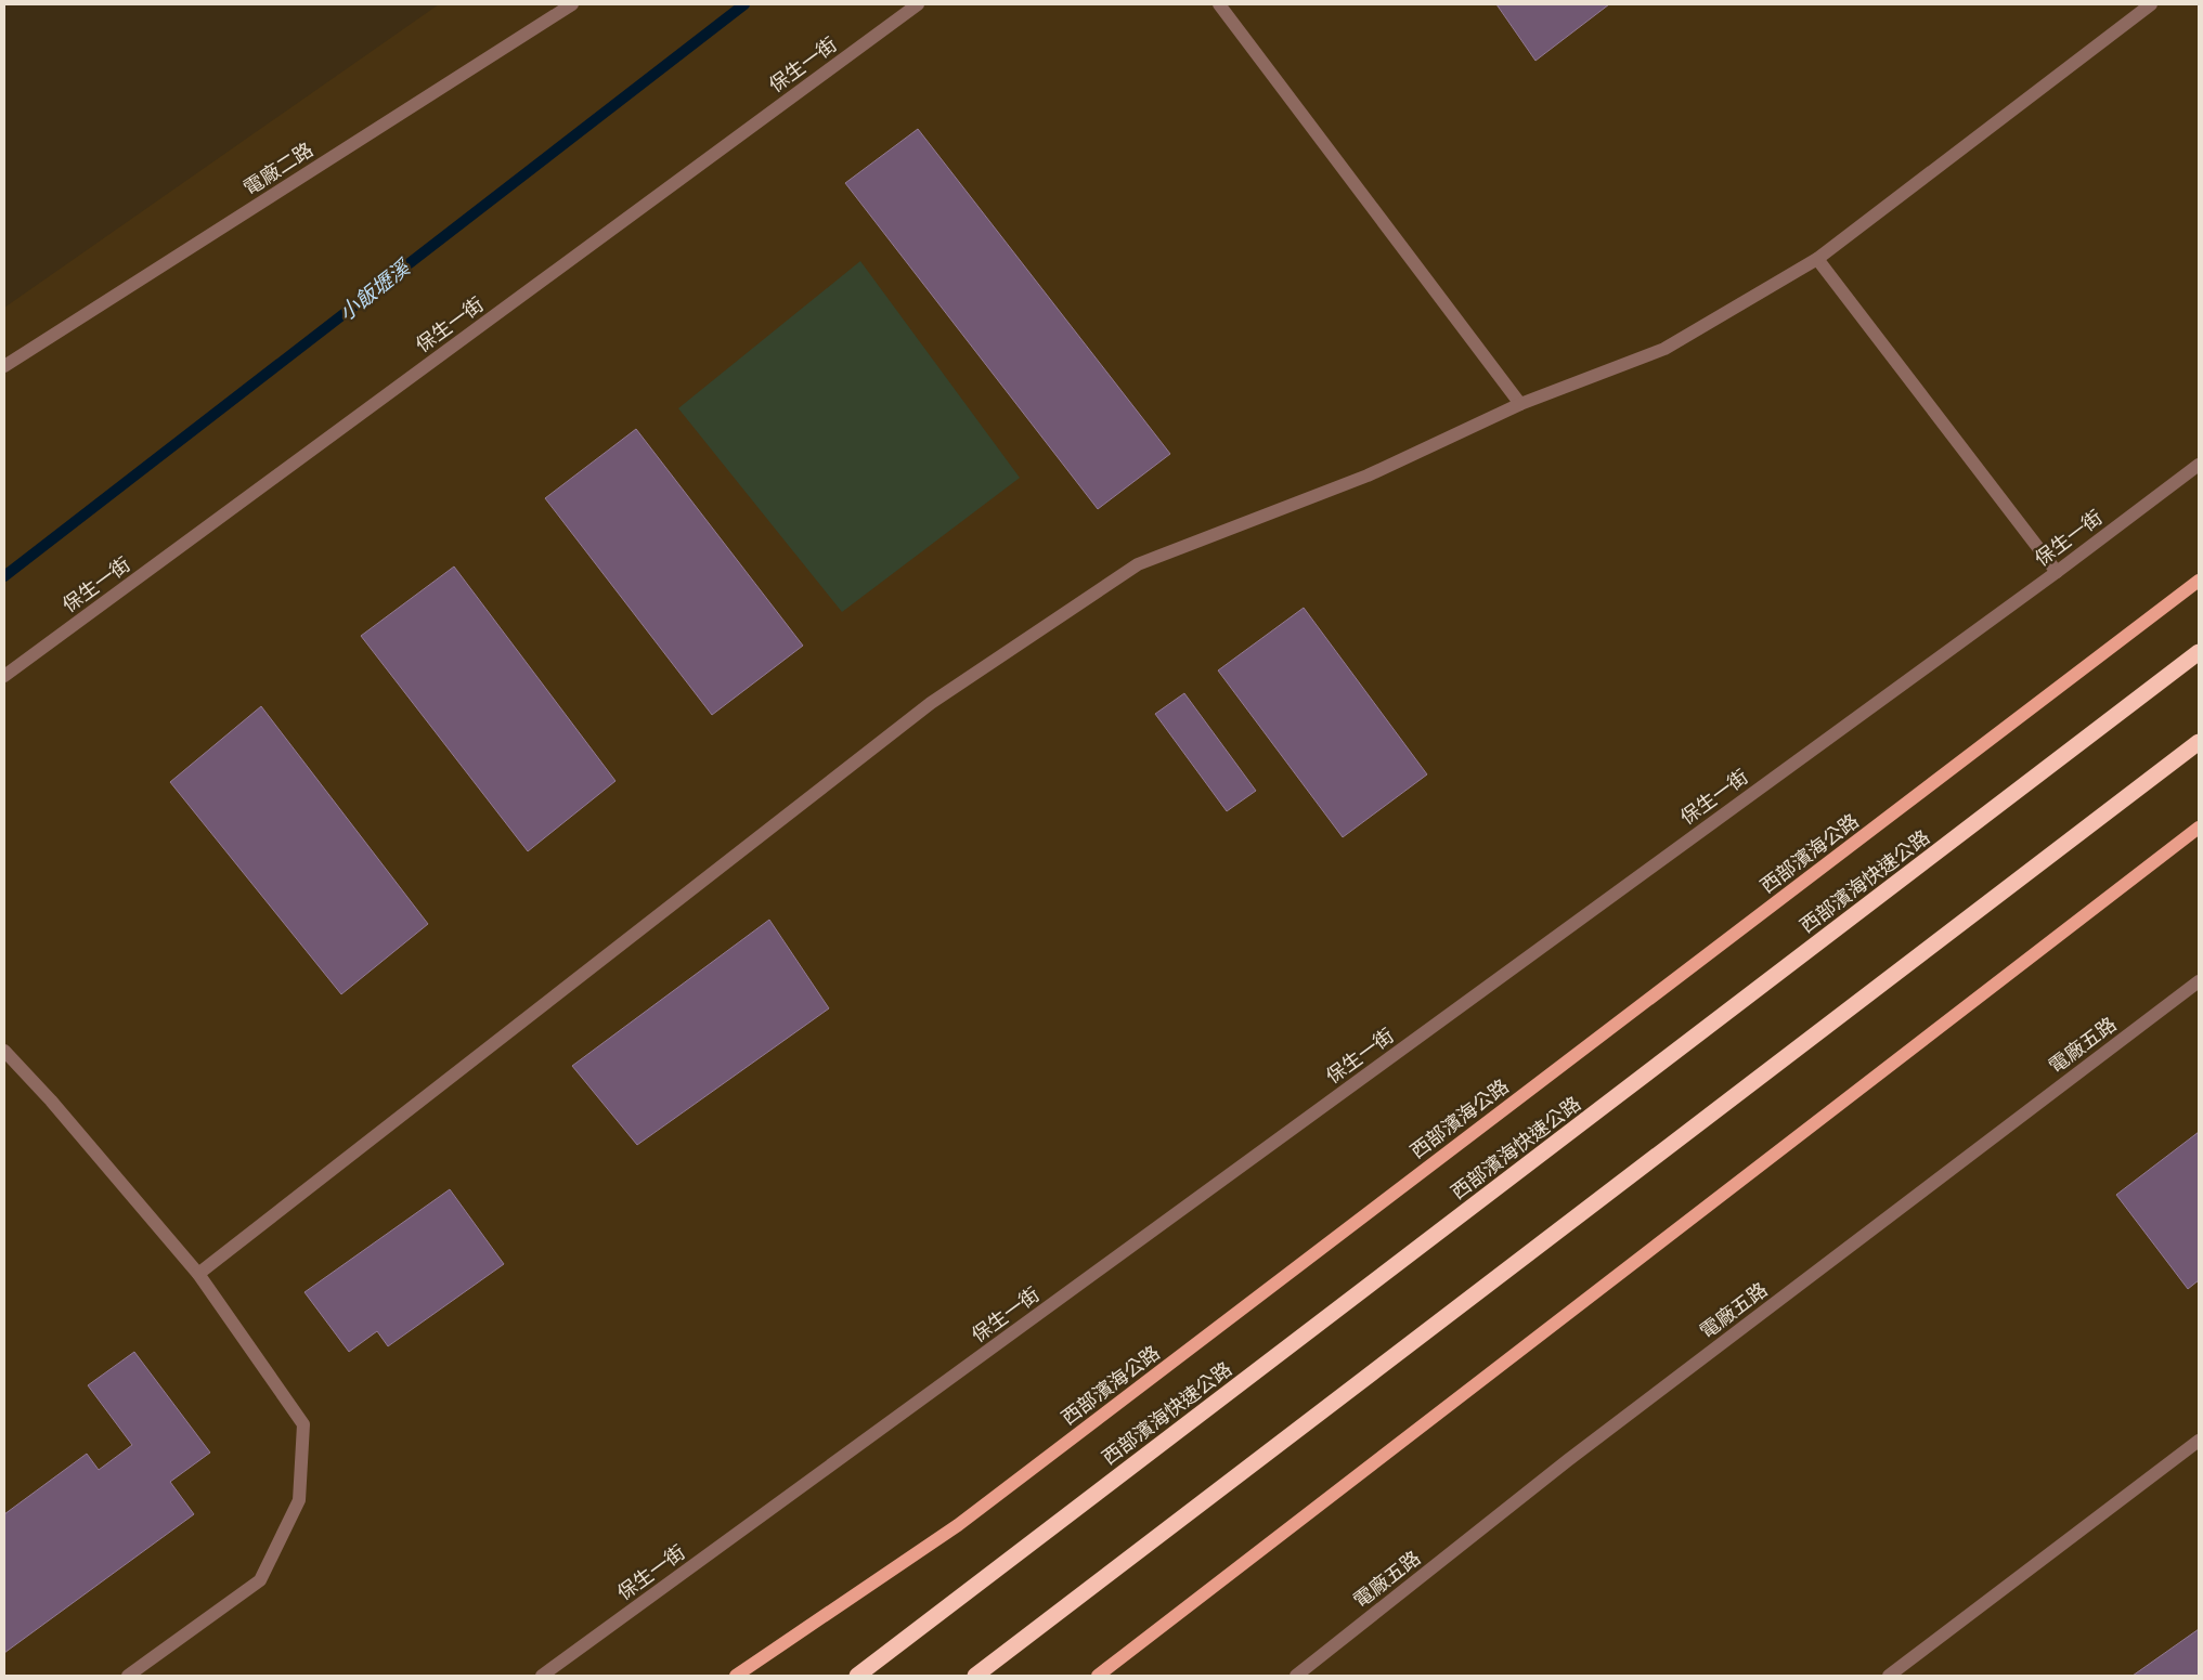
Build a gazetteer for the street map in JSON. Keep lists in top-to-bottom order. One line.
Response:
{"streets":{"highway":["西部濱海快速公路"],"main road":["西部濱海公路"],"street":["保生一街","電廠二路","電廠五路"]},"water":["小飯壢溪"]}
